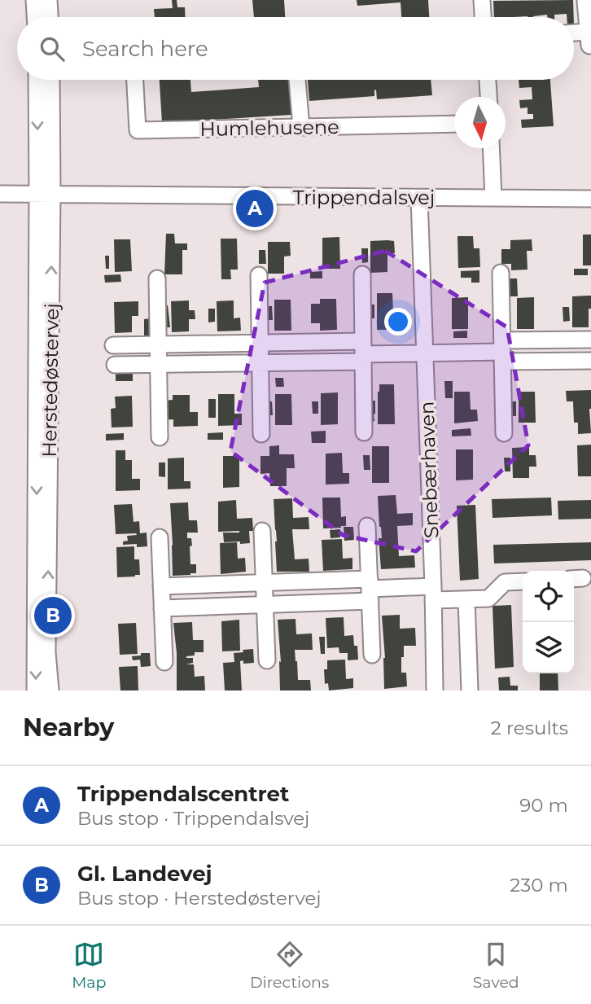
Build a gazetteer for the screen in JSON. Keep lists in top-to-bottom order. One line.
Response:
{"streets":{"street":["Humlehusene","Trippendalsvej","Herstedøstervej","Snebærhaven"]},"crossings":[["Trippendalsvej","Herstedøstervej"],["Trippendalsvej","Snebærhaven"]],"north":"bottom","page":{"search":"Search here","pins":["A","B"],"heading":["Nearby","2 results"],"list":[{"mark":"A","name":"Trippendalscentret","note":"Bus stop · Trippendalsvej","value":"90 m"},{"mark":"B","name":"Gl. Landevej","note":"Bus stop · Herstedøstervej","value":"230 m"}],"nav":["Map","Directions","Saved"]}}
